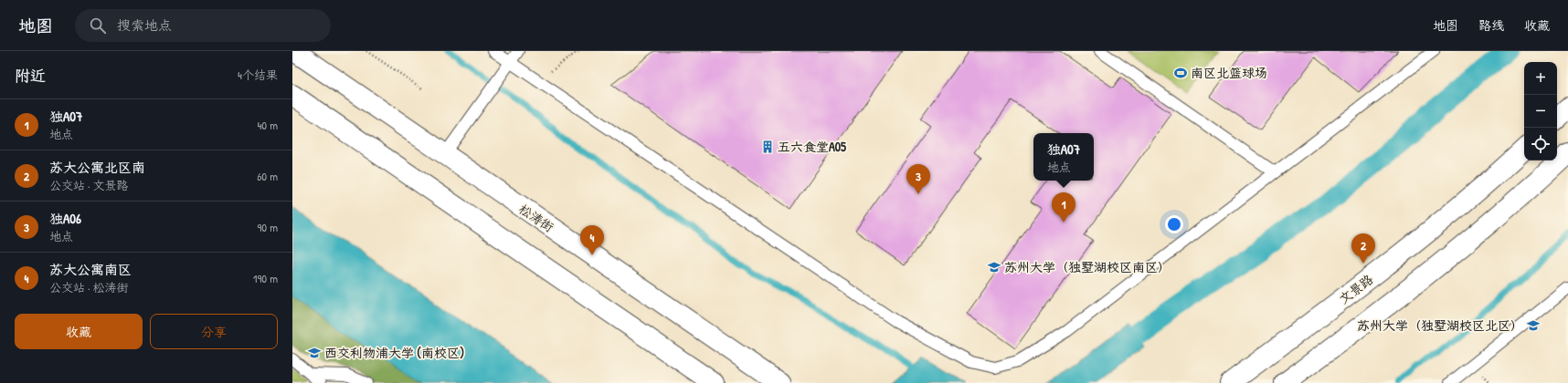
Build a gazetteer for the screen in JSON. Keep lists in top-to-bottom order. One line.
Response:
{"streets":{"main road":["松涛街","文景路"]},"places":{"sports":["南区北篮球场"],"building":["五六食堂A05"],"school or university":["苏州大学（独墅湖校区南区）","苏州大学（独墅湖校区北区）","西交利物浦大学 (南校区)"]},"page":{"header":"地图","search":"搜索地点","nav":["地图","路线","收藏"],"heading":["附近","4个结果"],"map_buttons":["+","−"],"list":[{"mark":"1","name":"独A07","note":"地点","value":"40 m"},{"mark":"2","name":"苏大公寓北区南","note":"公交站 · 文景路","value":"60 m"},{"mark":"3","name":"独A06","note":"地点","value":"90 m"},{"mark":"4","name":"苏大公寓南区","note":"公交站 · 松涛街","value":"190 m"}],"popup":["独A07","地点"],"pins":["3","1","4","2"],"buttons":["收藏","分享"]}}
